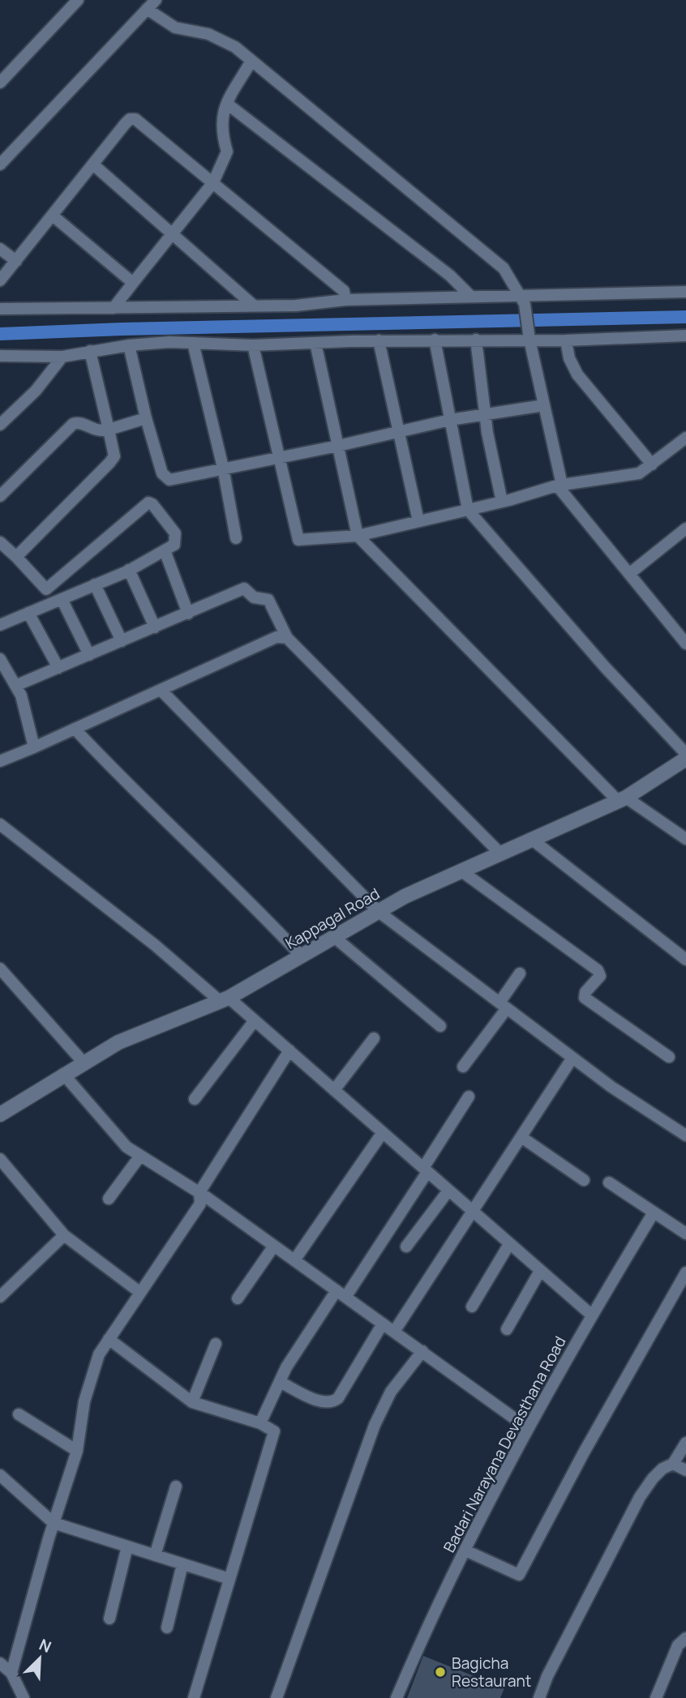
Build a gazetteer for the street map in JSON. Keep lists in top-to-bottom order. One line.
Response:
{"streets":{"main road":["Kappagal Road"],"street":["Badari Narayana Devasthana Road"]},"places":["Bagicha Restaurant"],"north":"top right"}
